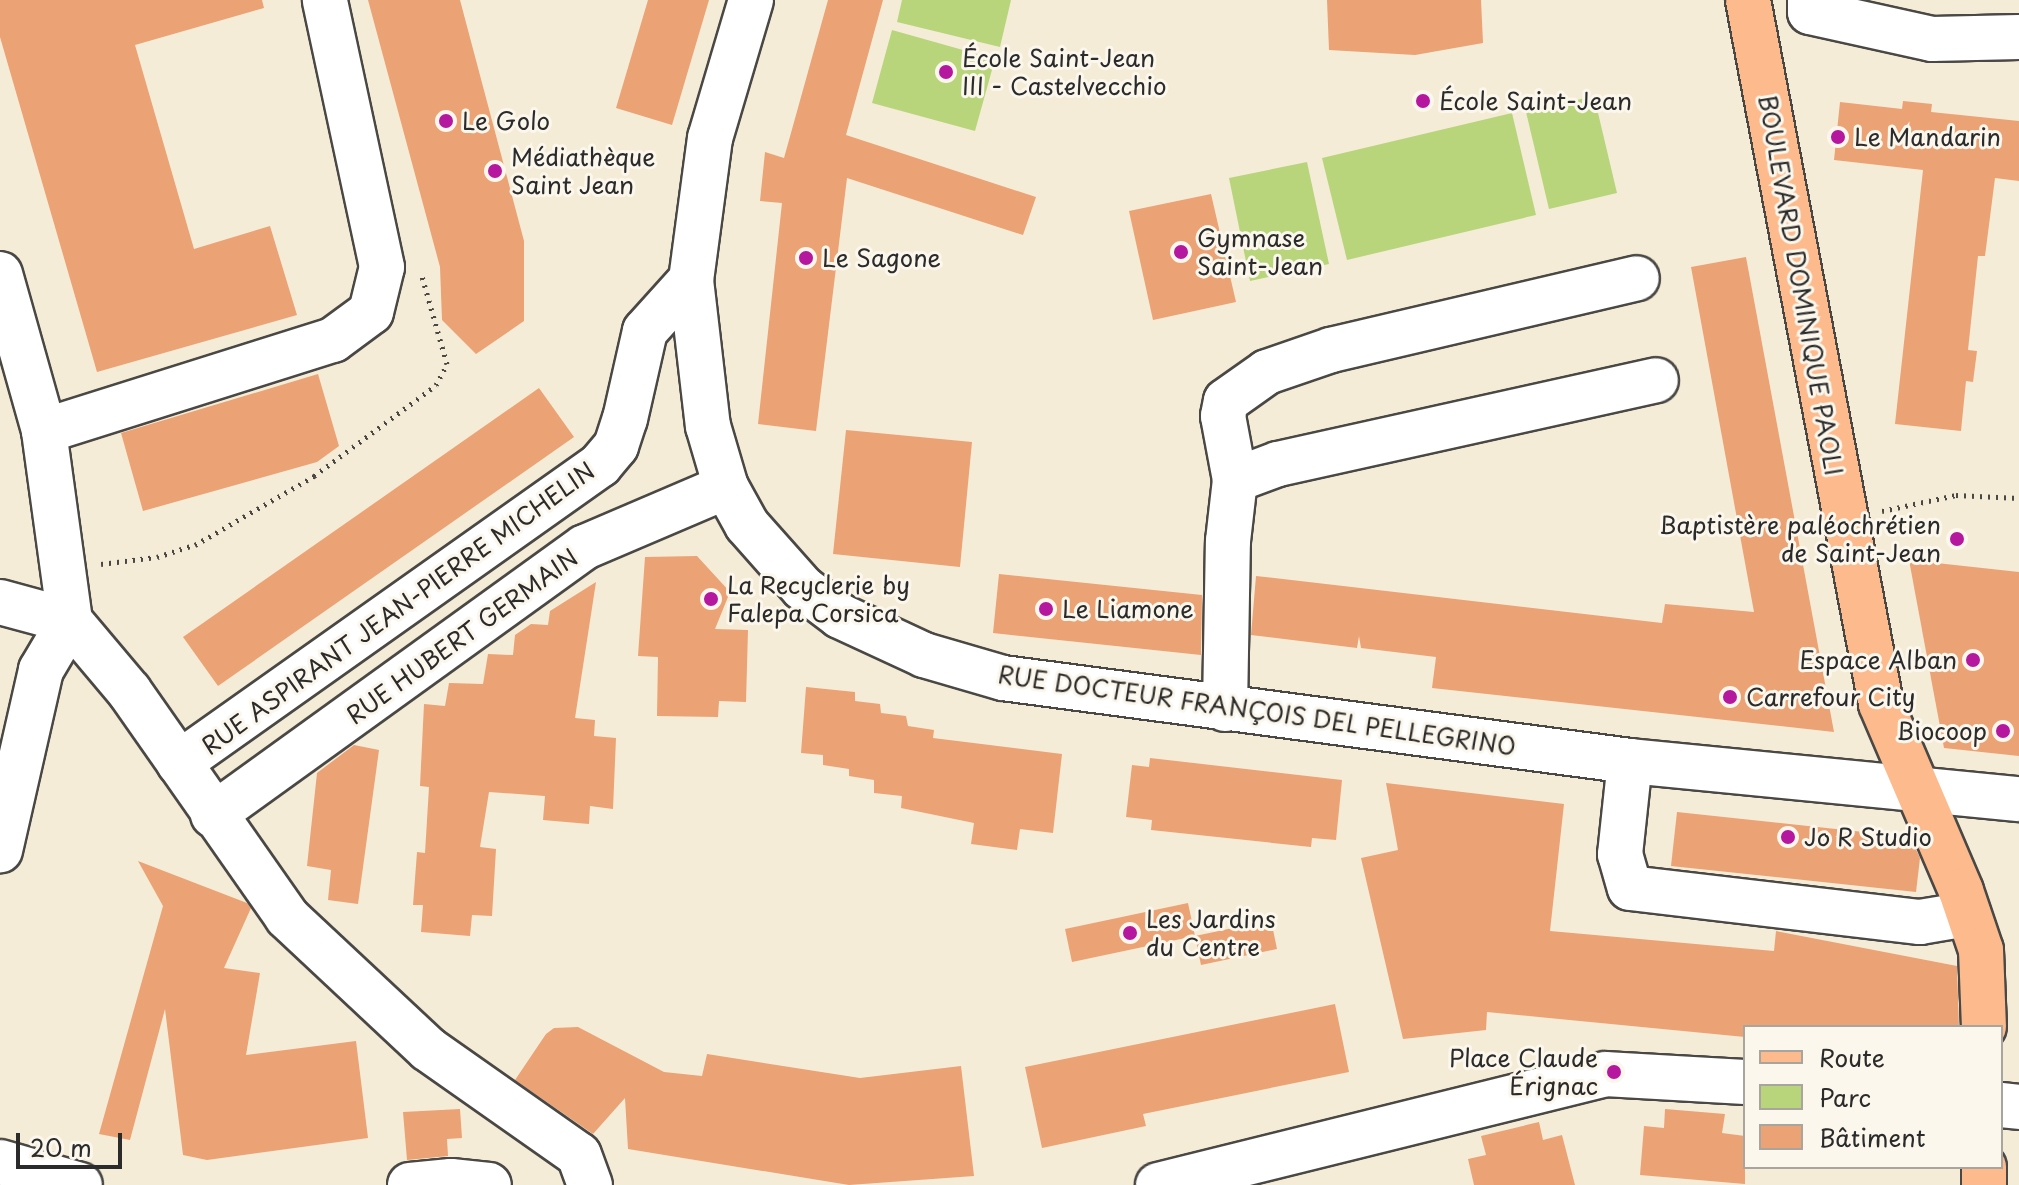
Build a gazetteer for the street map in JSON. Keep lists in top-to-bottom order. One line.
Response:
{"streets":{"main road":["BOULEVARD DOMINIQUE PAOLI"],"street":["RUE ASPIRANT JEAN-PIERRE MICHELIN","RUE HUBERT GERMAIN","RUE DOCTEUR FRANÇOIS DEL PELLEGRINO"]},"crossings":[["BOULEVARD DOMINIQUE PAOLI","RUE DOCTEUR FRANÇOIS DEL PELLEGRINO"],["RUE ASPIRANT JEAN-PIERRE MICHELIN","RUE DOCTEUR FRANÇOIS DEL PELLEGRINO"],["RUE HUBERT GERMAIN","RUE DOCTEUR FRANÇOIS DEL PELLEGRINO"]],"places":["École Saint-Jean III - Castelvecchio","École Saint-Jean","Le Golo","Le Mandarin","Médiathèque Saint Jean","Gymnase Saint-Jean","Le Sagone","Baptistère paléochrétien de Saint-Jean","La Recyclerie by Falepa Corsica","Le Liamone","Espace Alban","Carrefour City","Biocoop","Jo R Studio","Les Jardins du Centre","Place Claude Érignac"],"legend":["Route","Parc","Bâtiment"],"scale_bar":"20 m"}
